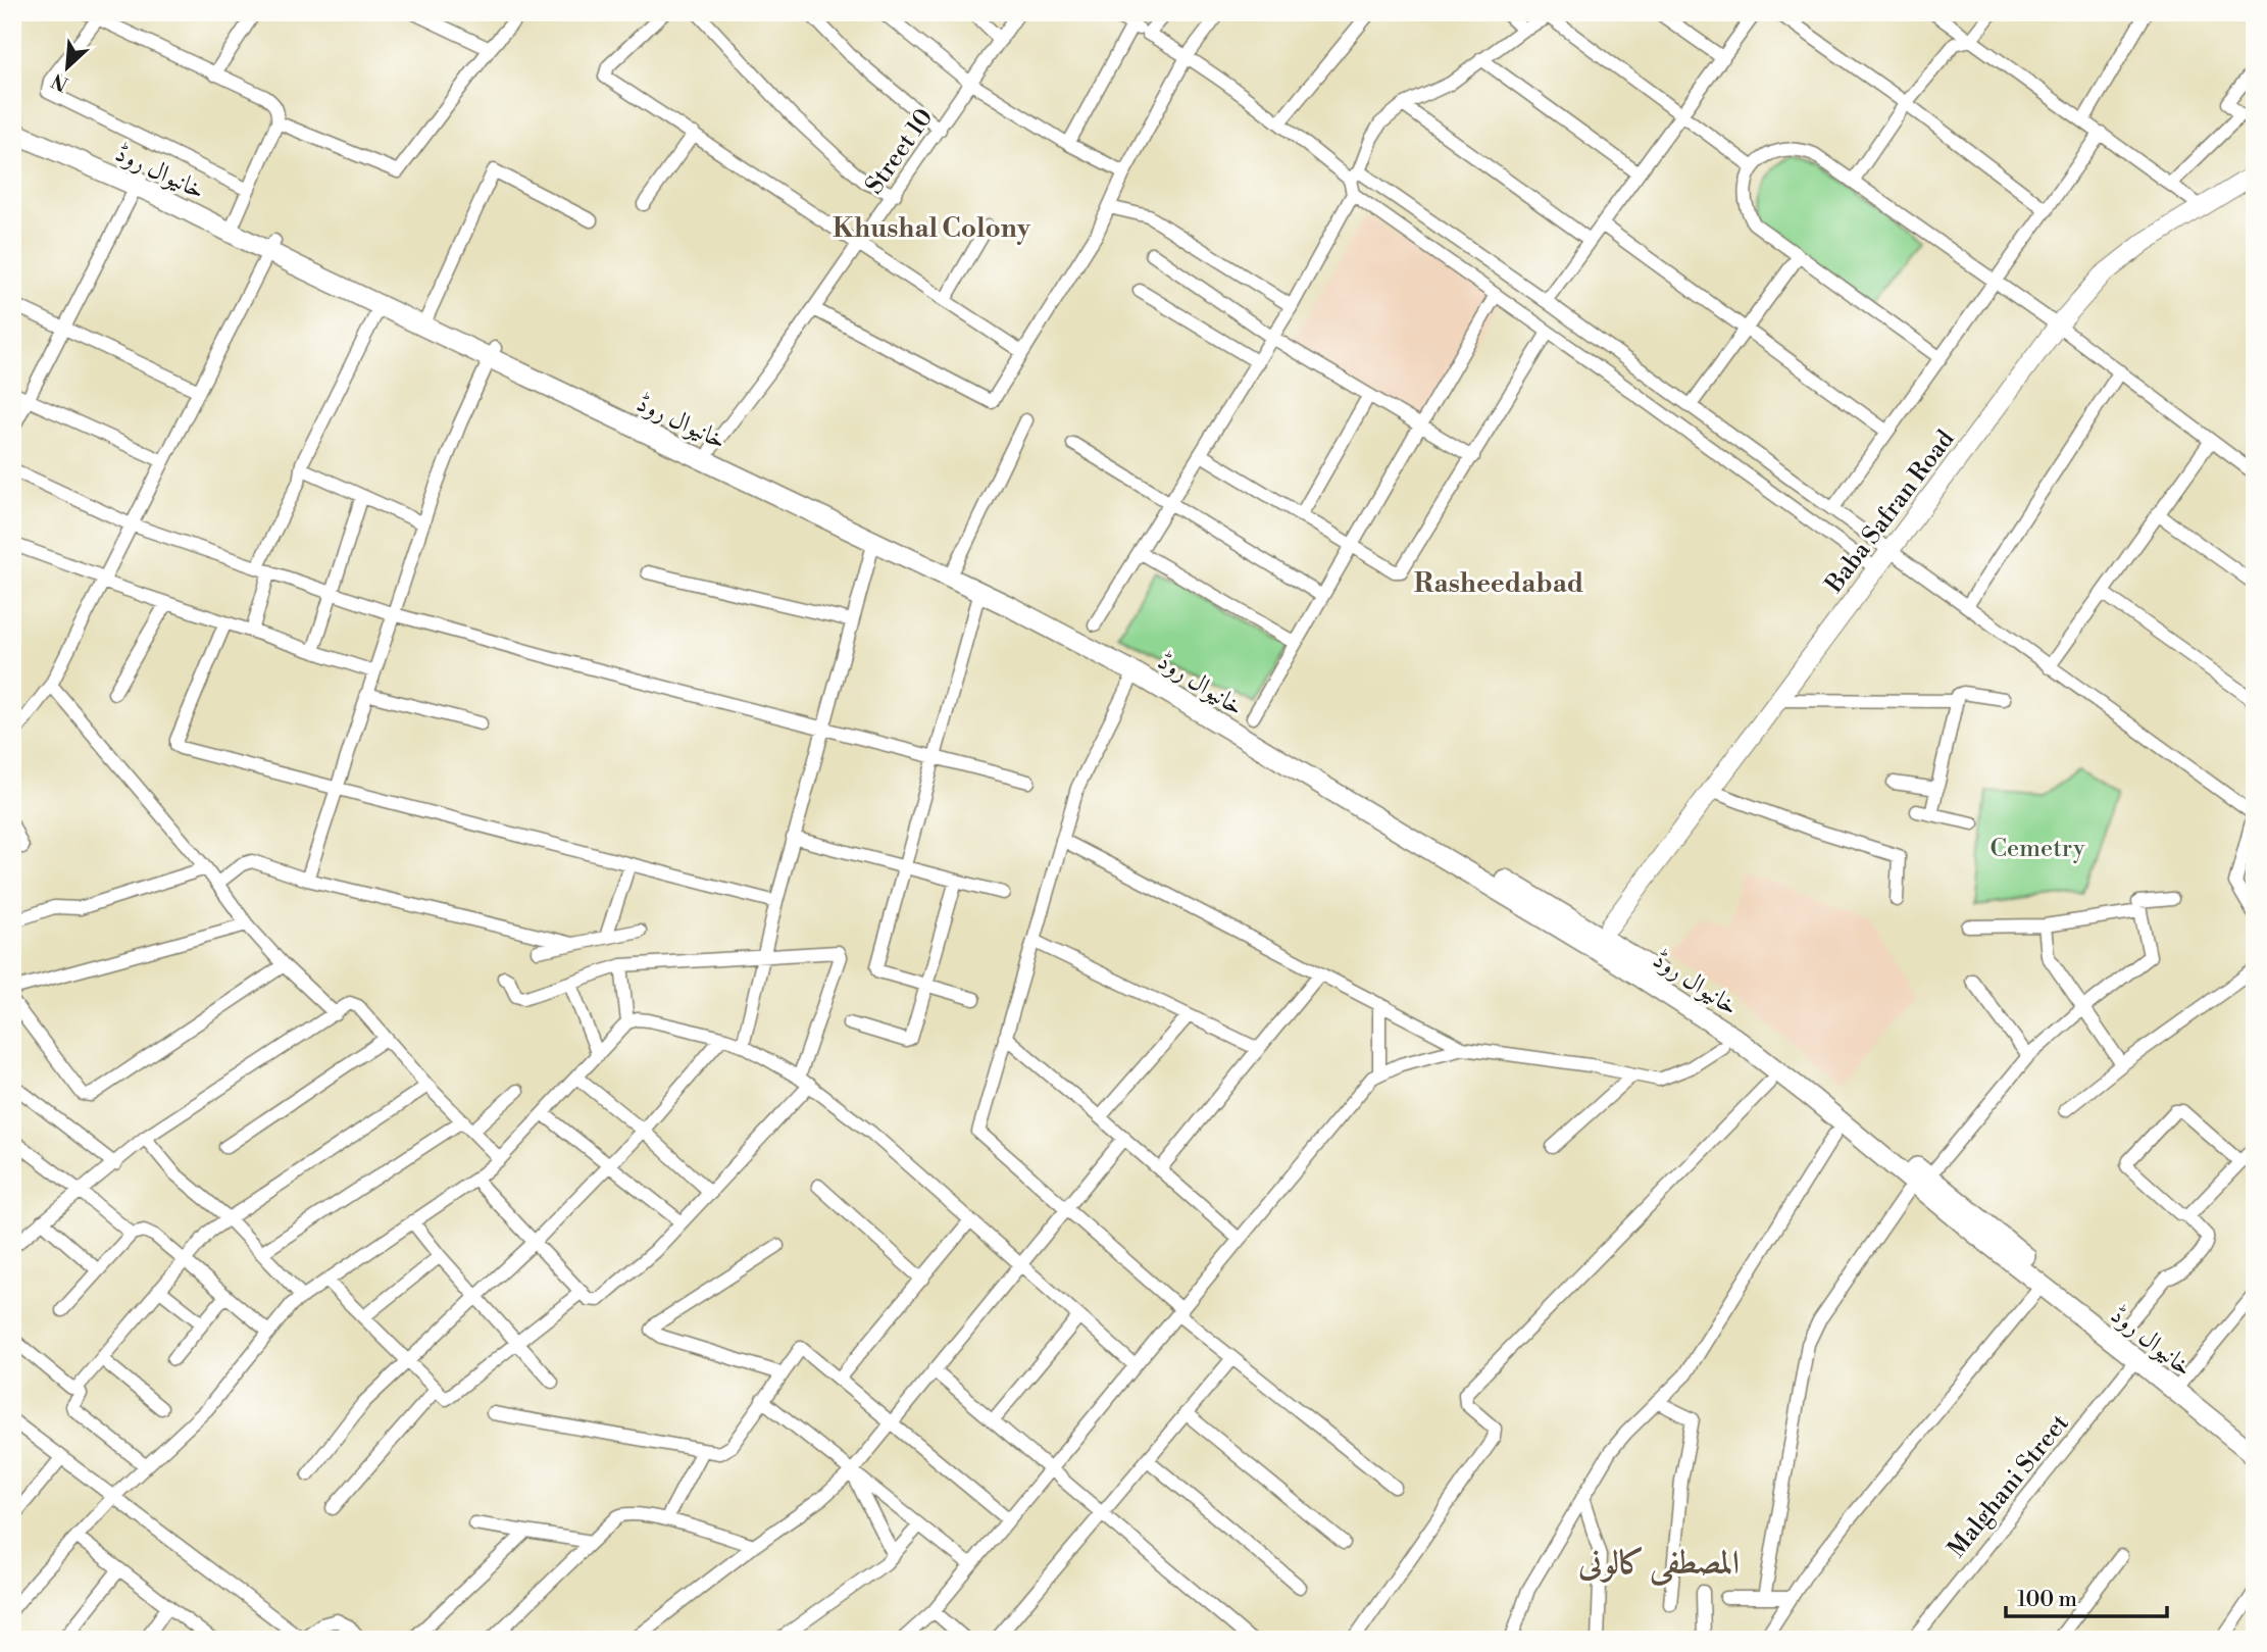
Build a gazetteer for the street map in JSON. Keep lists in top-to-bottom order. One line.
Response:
{"streets":{"main road":["خانیوال روڈ","Baba Safran Road"],"street":["Street 10","Malghani Street"]},"crossings":[["Street 10","خانیوال روڈ"],["خانیوال روڈ","Malghani Street"]],"districts":["Khushal Colony","Rasheedabad","المصطفی کالونی"],"parks":["Cemetry"],"scale_bar":"100 m","north":"bottom left"}
